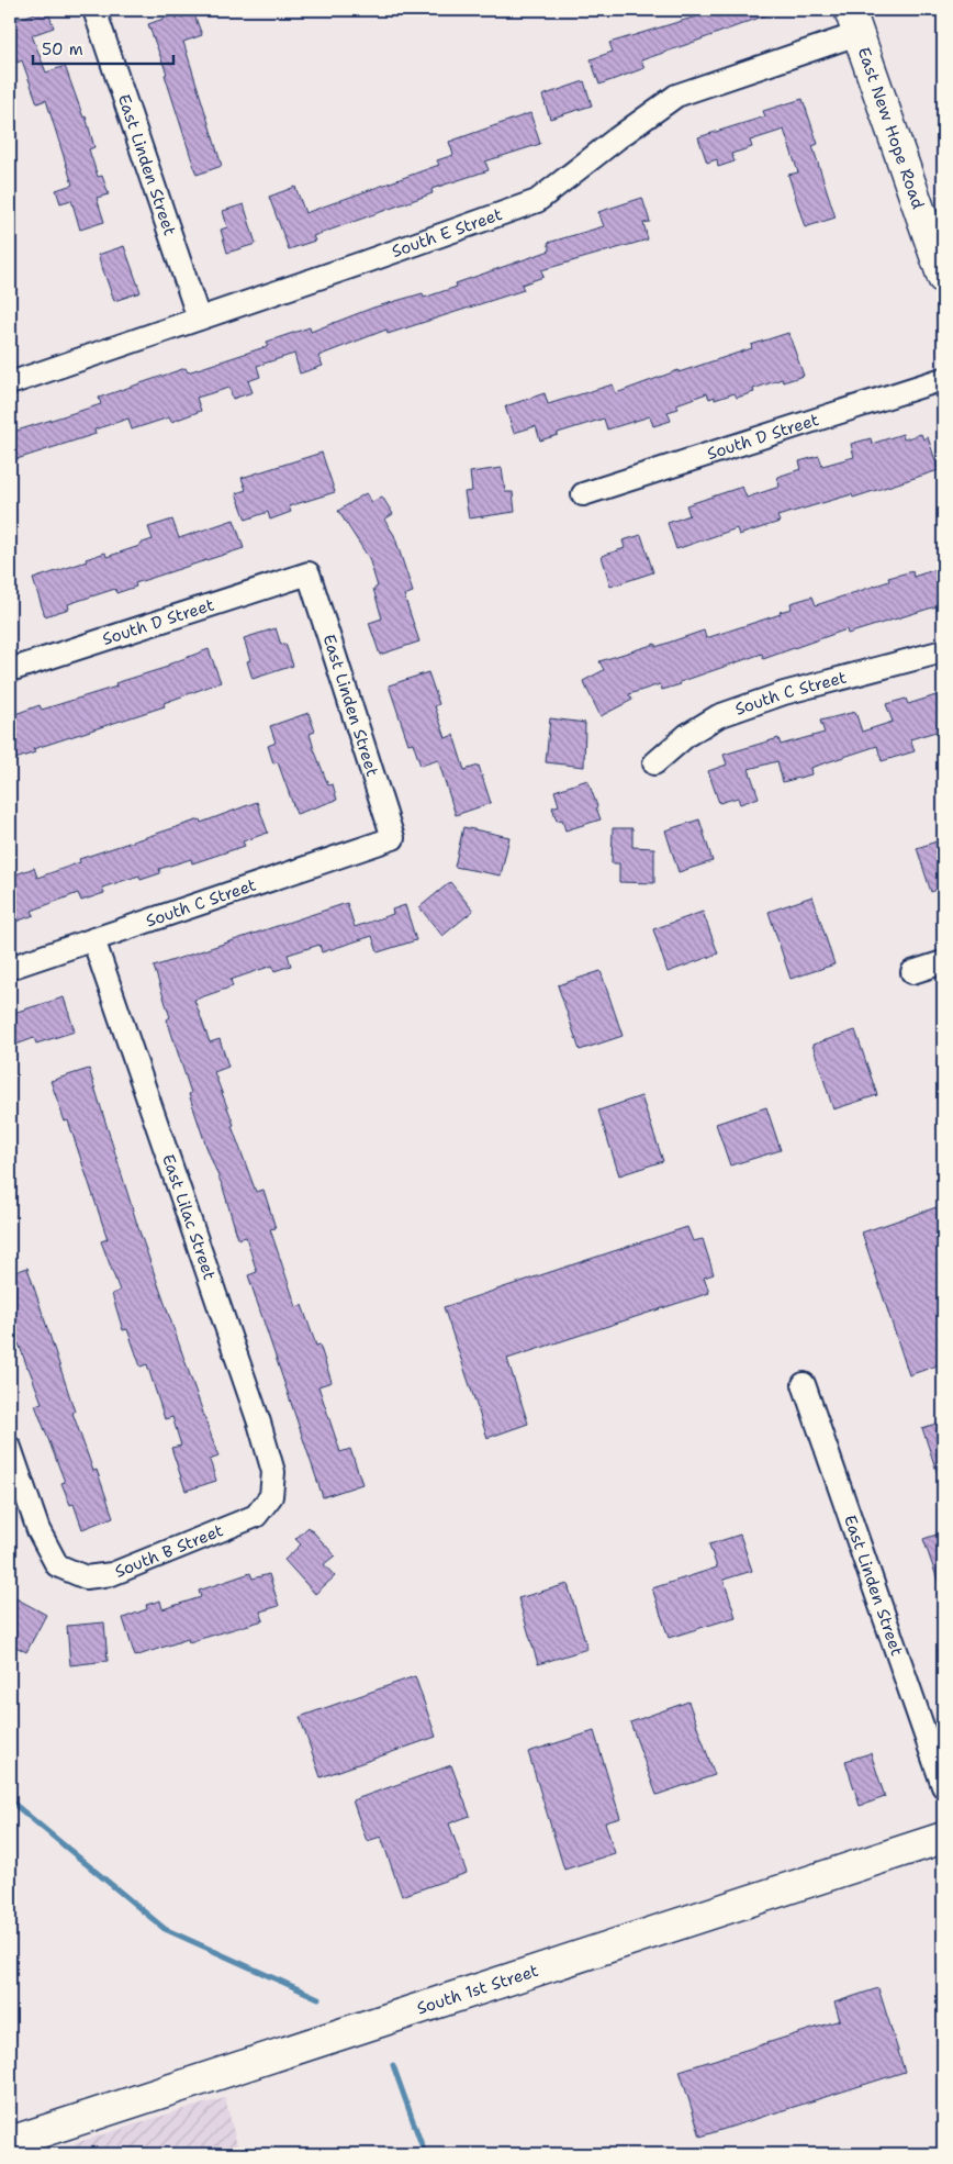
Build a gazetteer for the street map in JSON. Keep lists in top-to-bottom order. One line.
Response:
{"streets":{"street":["East New Hope Road","East Linden Street","South E Street","South D Street","South C Street","East Lilac Street","South B Street","South 1st Street"]},"crossings":[["East New Hope Road","South E Street"],["East Linden Street","South E Street"],["East Linden Street","South D Street"],["East Linden Street","South C Street"],["South C Street","East Lilac Street"],["East Lilac Street","South B Street"]],"scale_bar":"50 m"}
